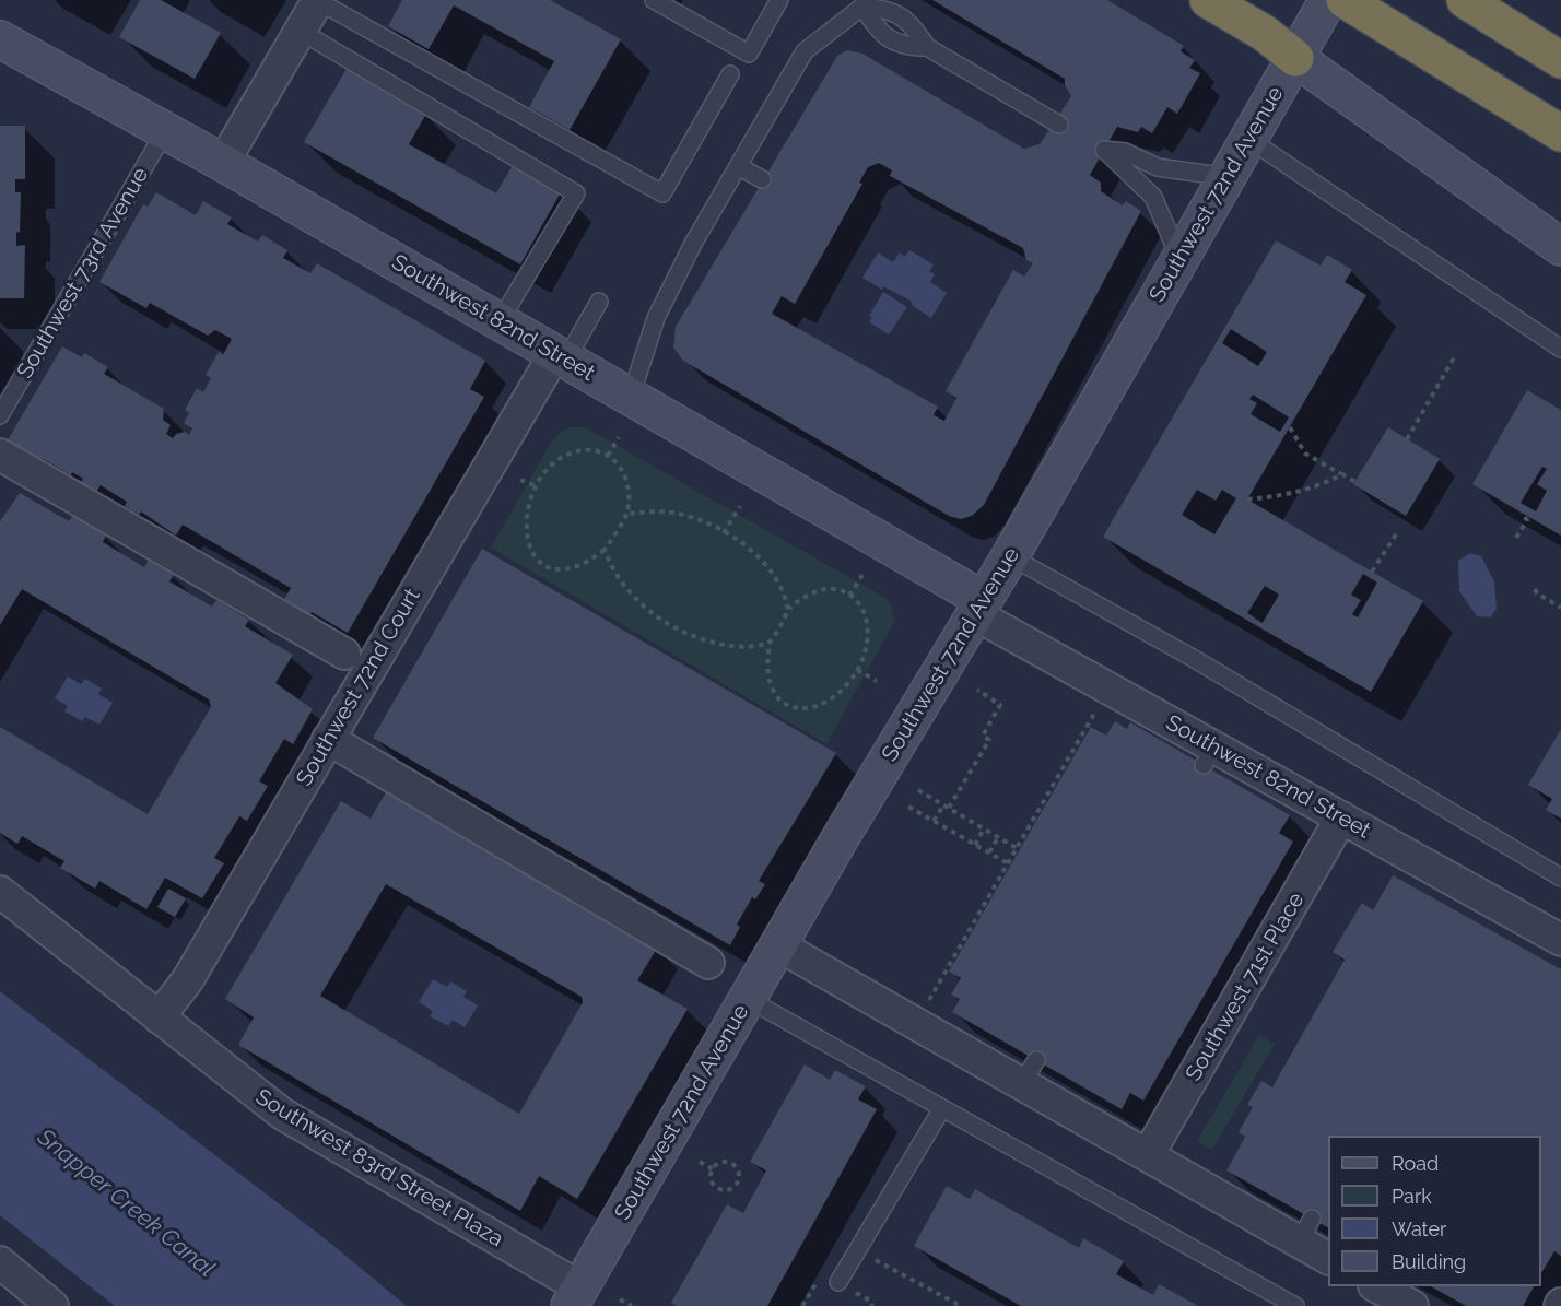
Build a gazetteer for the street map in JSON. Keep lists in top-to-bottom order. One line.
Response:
{"streets":{"street":["Southwest 72nd Avenue","Southwest 82nd Street","Southwest 72nd Court","Southwest 71st Place","Southwest 83rd Street Plaza"],"lane":["Southwest 73rd Avenue"]},"crossings":[["Southwest 72nd Avenue","Southwest 82nd Street"],["Southwest 72nd Avenue","Southwest 83rd Street Plaza"],["Southwest 73rd Avenue","Southwest 82nd Street"],["Southwest 82nd Street","Southwest 72nd Court"],["Southwest 82nd Street","Southwest 71st Place"],["Southwest 72nd Court","Southwest 83rd Street Plaza"]],"water":["Snapper Creek Canal"],"legend":["Road","Park","Water","Building"]}
